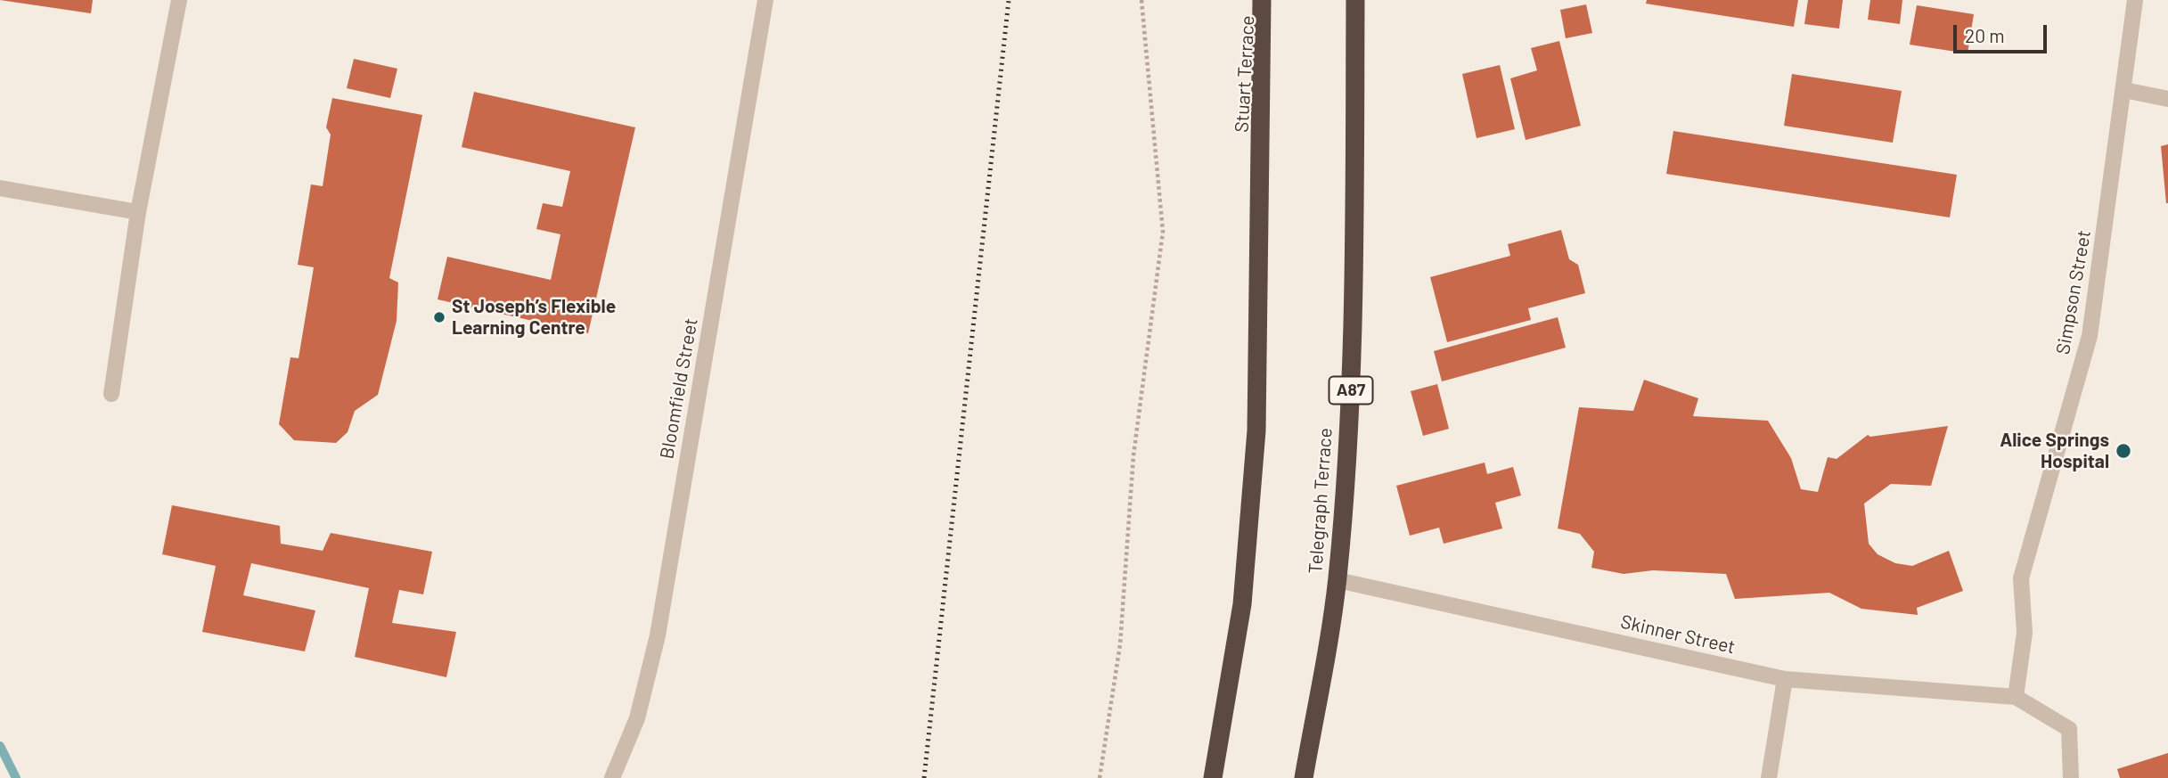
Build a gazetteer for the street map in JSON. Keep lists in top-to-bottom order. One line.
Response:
{"streets":{"highway":["A87","Telegraph Terrace"],"street":["Stuart Terrace","Simpson Street","Bloomfield Street","Skinner Street"]},"crossings":[["Simpson Street","Skinner Street"],["Telegraph Terrace","Skinner Street"]],"places":["St Joseph’s Flexible Learning Centre","Alice Springs Hospital"],"scale_bar":"20 m"}
